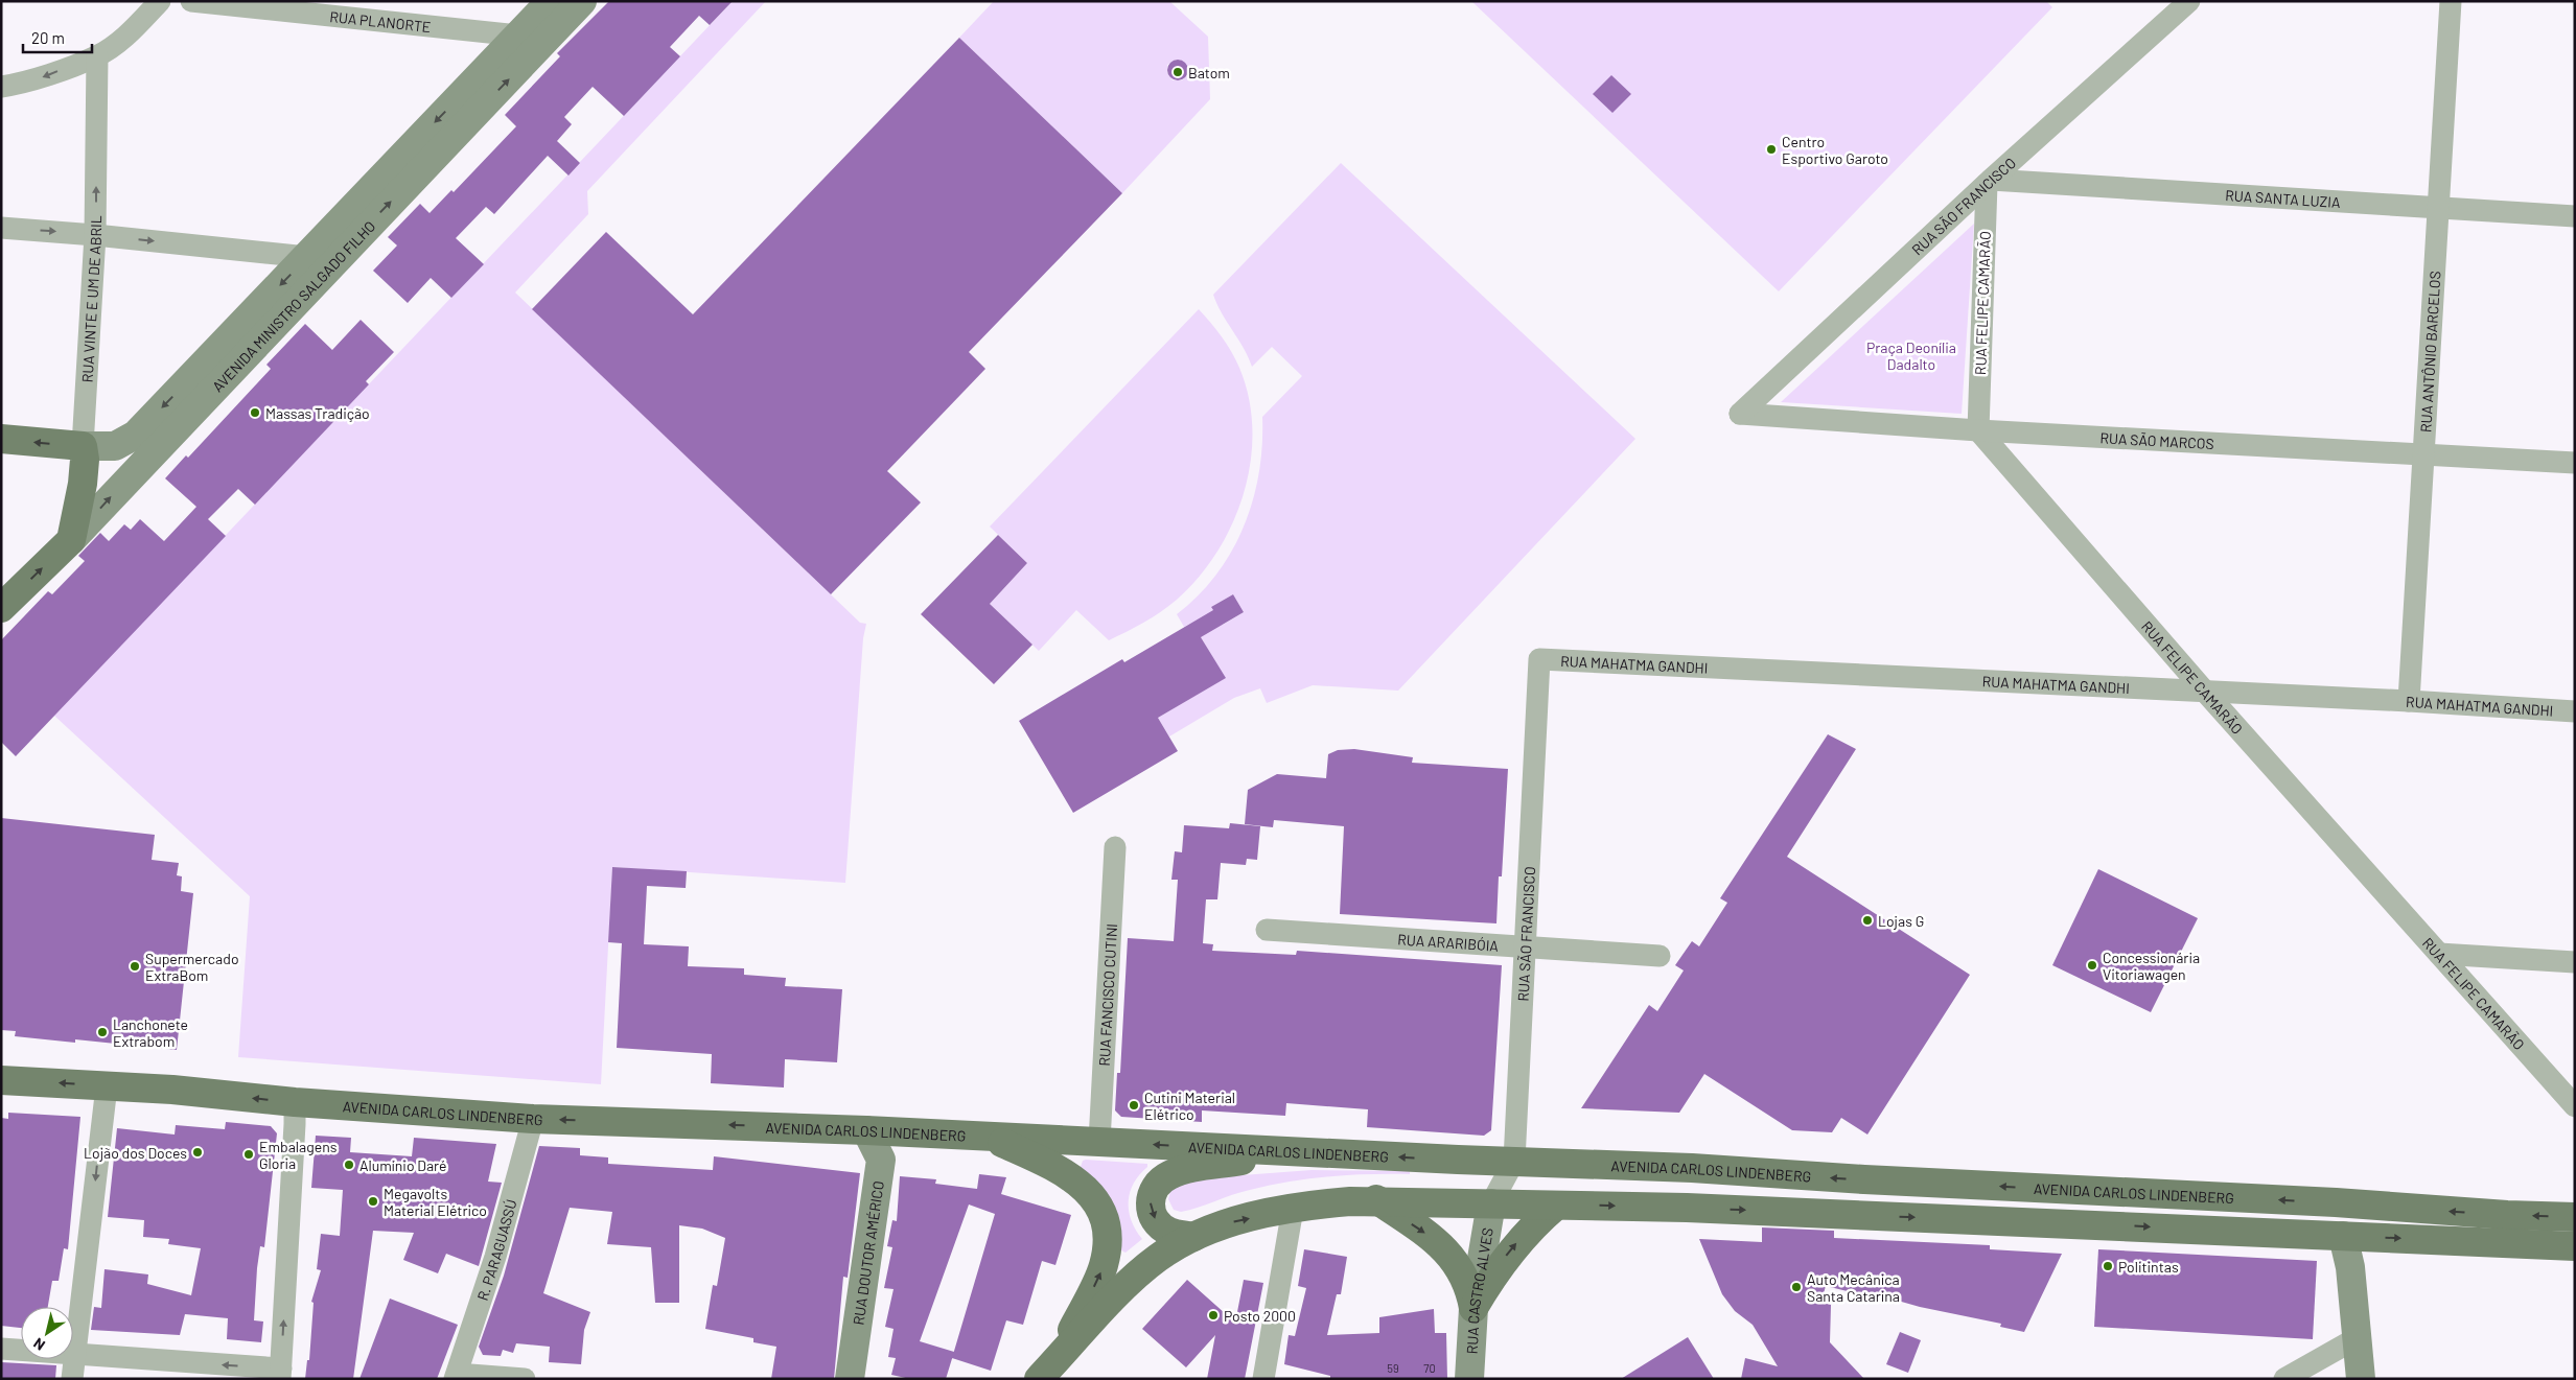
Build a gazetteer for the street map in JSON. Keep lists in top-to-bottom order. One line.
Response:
{"streets":{"main road":["RUA VINTE E UM DE ABRIL","AVENIDA MINISTRO SALGADO FILHO","AVENIDA CARLOS LINDENBERG","RUA DOUTOR AMÉRICO","RUA CASTRO ALVES"],"street":["RUA PLANORTE","RUA SANTA LUZIA","RUA SÃO FRANCISCO","RUA FELIPE CAMARÃO","RUA ANTÔNIO BARCELOS","RUA SÃO MARCOS","RUA MAHATMA GANDHI","RUA ARARIBÓIA","RUA FANCISCO CUTINI","R. PARAGUASSÚ"]},"crossings":[["RUA PLANORTE","AVENIDA MINISTRO SALGADO FILHO"],["RUA SANTA LUZIA","RUA SÃO FRANCISCO"],["RUA SANTA LUZIA","RUA FELIPE CAMARÃO"],["RUA SANTA LUZIA","RUA ANTÔNIO BARCELOS"],["RUA SÃO FRANCISCO","RUA FELIPE CAMARÃO"],["RUA SÃO FRANCISCO","RUA SÃO MARCOS"],["RUA SÃO FRANCISCO","RUA MAHATMA GANDHI"],["RUA SÃO FRANCISCO","RUA ARARIBÓIA"],["RUA SÃO FRANCISCO","AVENIDA CARLOS LINDENBERG"],["RUA SÃO FRANCISCO","RUA CASTRO ALVES"],["RUA VINTE E UM DE ABRIL","AVENIDA MINISTRO SALGADO FILHO"],["RUA FELIPE CAMARÃO","RUA SÃO MARCOS"],["RUA FELIPE CAMARÃO","RUA MAHATMA GANDHI"],["RUA ANTÔNIO BARCELOS","RUA SÃO MARCOS"],["RUA ANTÔNIO BARCELOS","RUA MAHATMA GANDHI"],["RUA FANCISCO CUTINI","AVENIDA CARLOS LINDENBERG"],["AVENIDA CARLOS LINDENBERG","R. PARAGUASSÚ"],["AVENIDA CARLOS LINDENBERG","RUA DOUTOR AMÉRICO"]],"one_way":["RUA VINTE E UM DE ABRIL"],"parks":["Praça Deonília Dadalto"],"places":["Batom","Centro Esportivo Garoto","Massas Tradição","Lojas G","Concessionária Vitoriawagen","Supermercado ExtraBom","Lanchonete Extrabom","Cutini Material Elétrico","Lojão dos Doces","Embalagens Gloria","Alumínio Daré","Megavolts Material Elétrico","Politintas","Auto Mecânica Santa Catarina","Posto 2000"],"house_numbers":["59","70"],"scale_bar":"20 m","north":"bottom left"}
